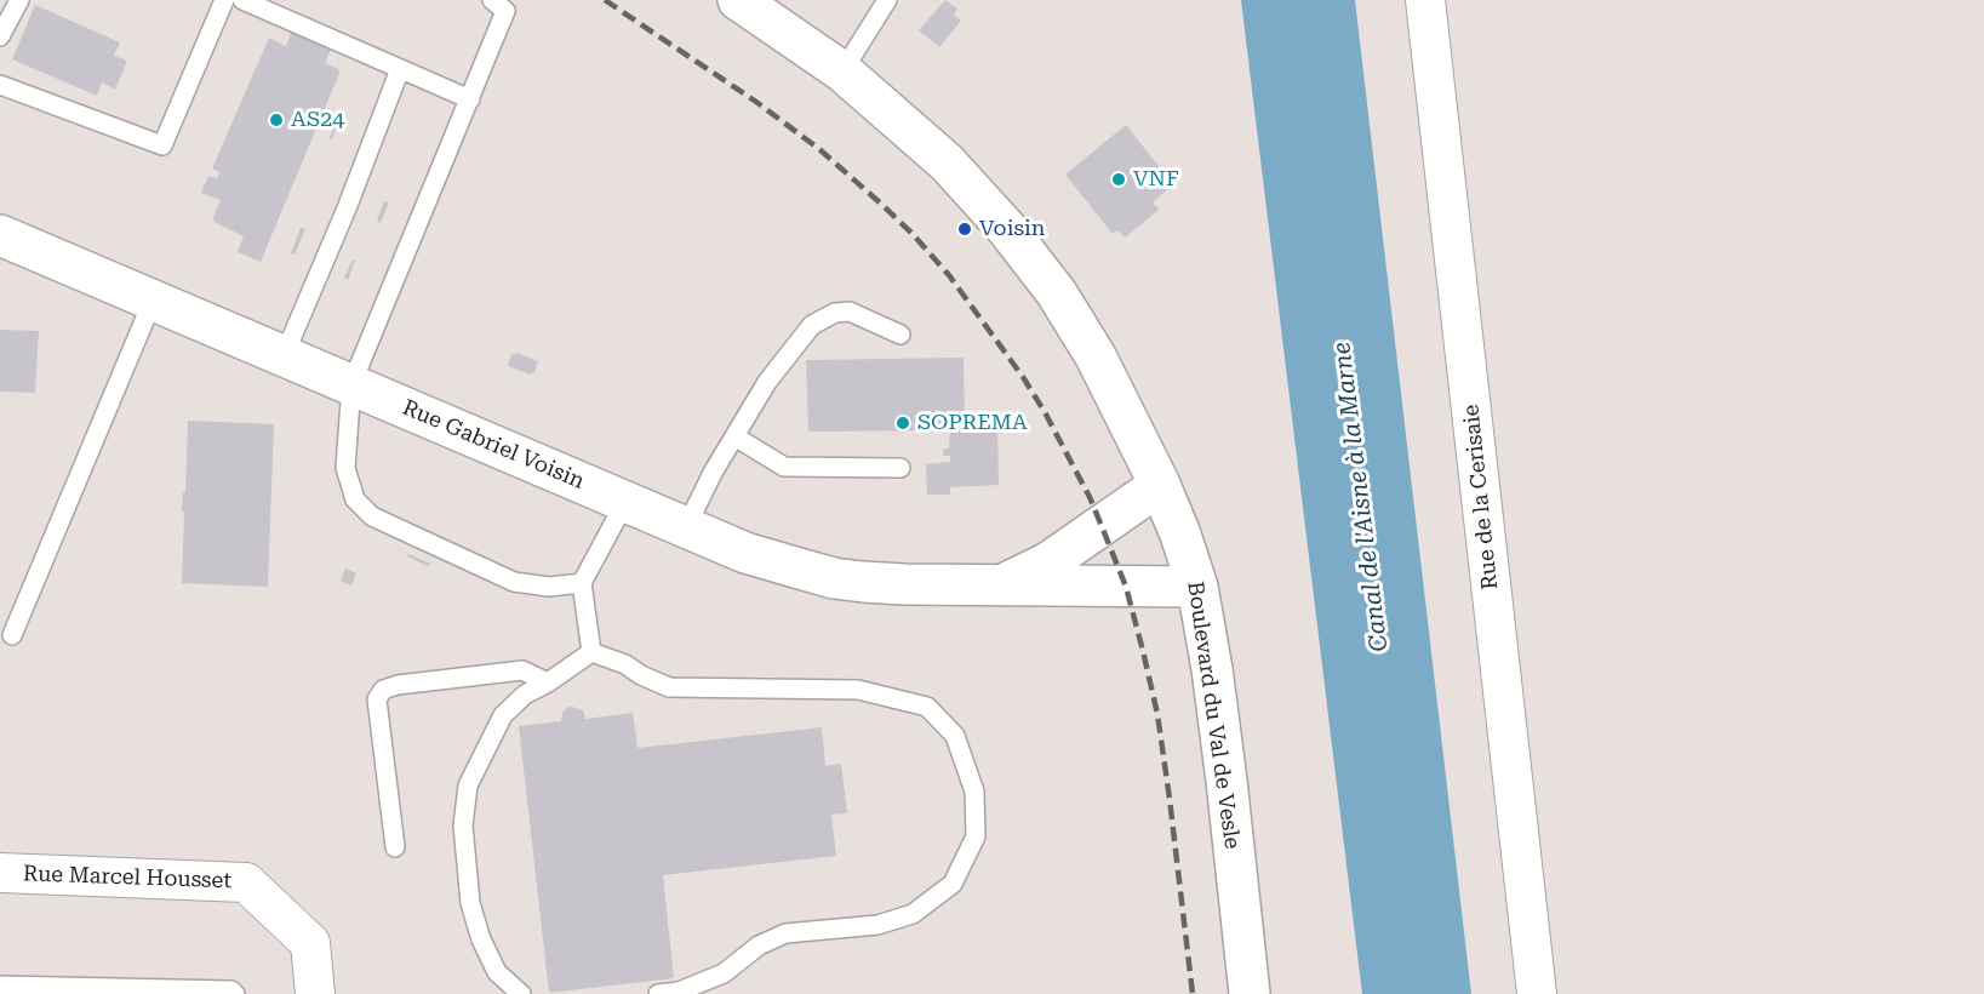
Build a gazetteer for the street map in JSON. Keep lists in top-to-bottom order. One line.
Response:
{"streets":{"street":["Rue Gabriel Voisin","Rue de la Cerisaie","Boulevard du Val de Vesle","Rue Marcel Housset"]},"crossings":[["Rue Gabriel Voisin","Boulevard du Val de Vesle"]],"water":["Canal de l'Aisne à la Marne"],"places":["AS24","VNF","Voisin","SOPREMA"]}
